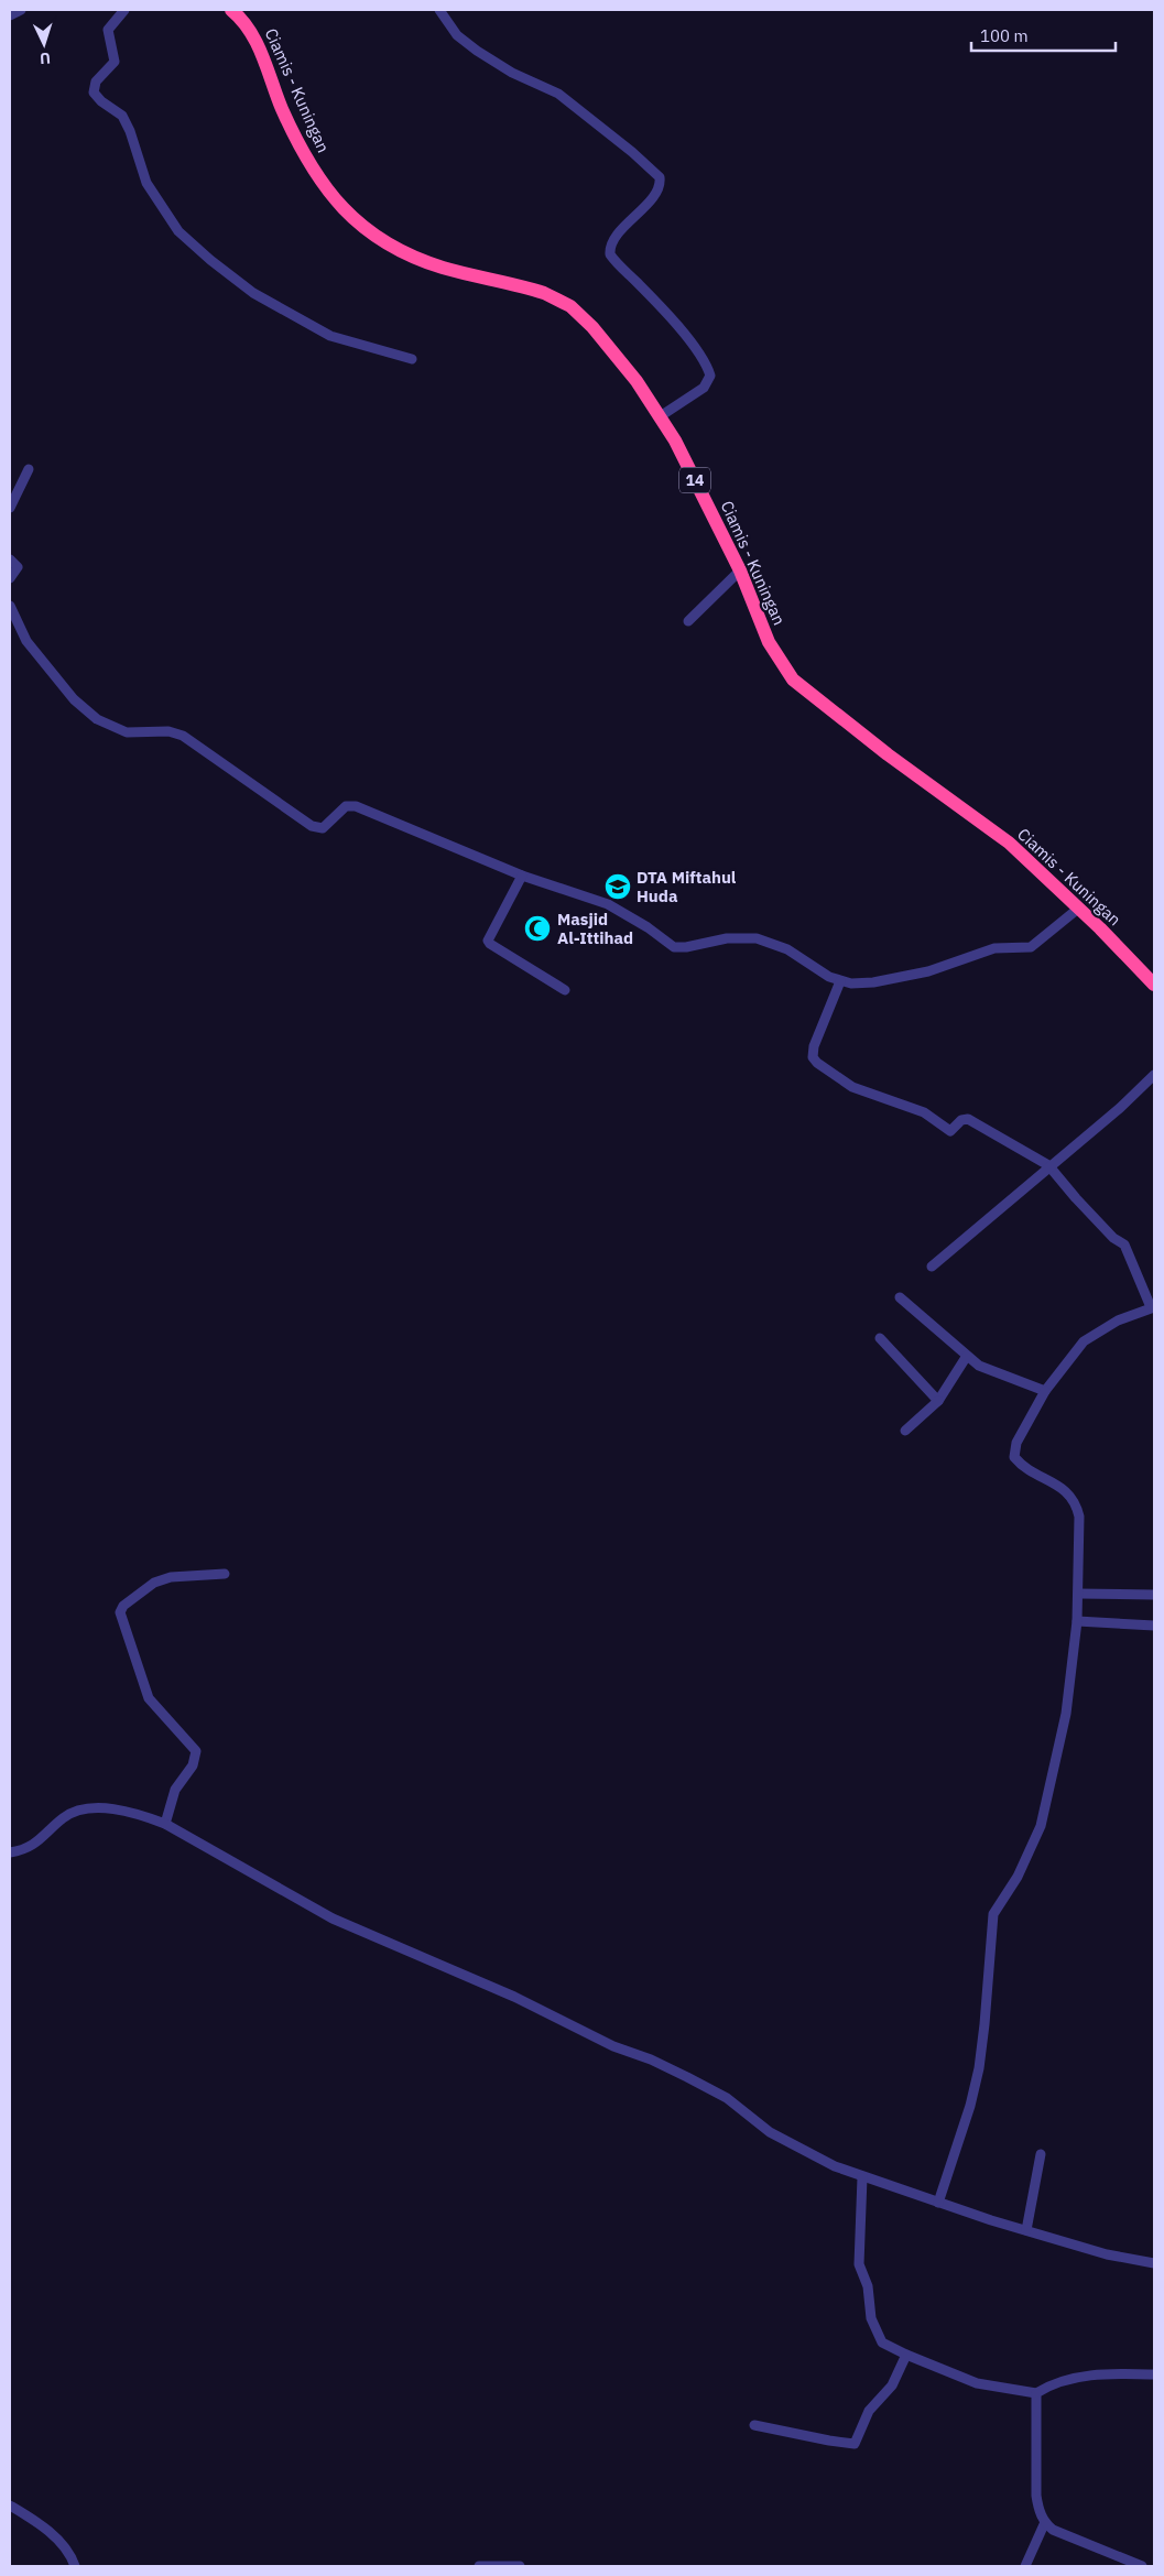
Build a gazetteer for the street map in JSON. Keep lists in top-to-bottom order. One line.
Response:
{"streets":{"highway":["Ciamis - Kuningan","14"]},"places":{"school or university":["DTA Miftahul Huda"],"mosque":["Masjid Al-Ittihad"]},"scale_bar":"100 m","north":"bottom"}
